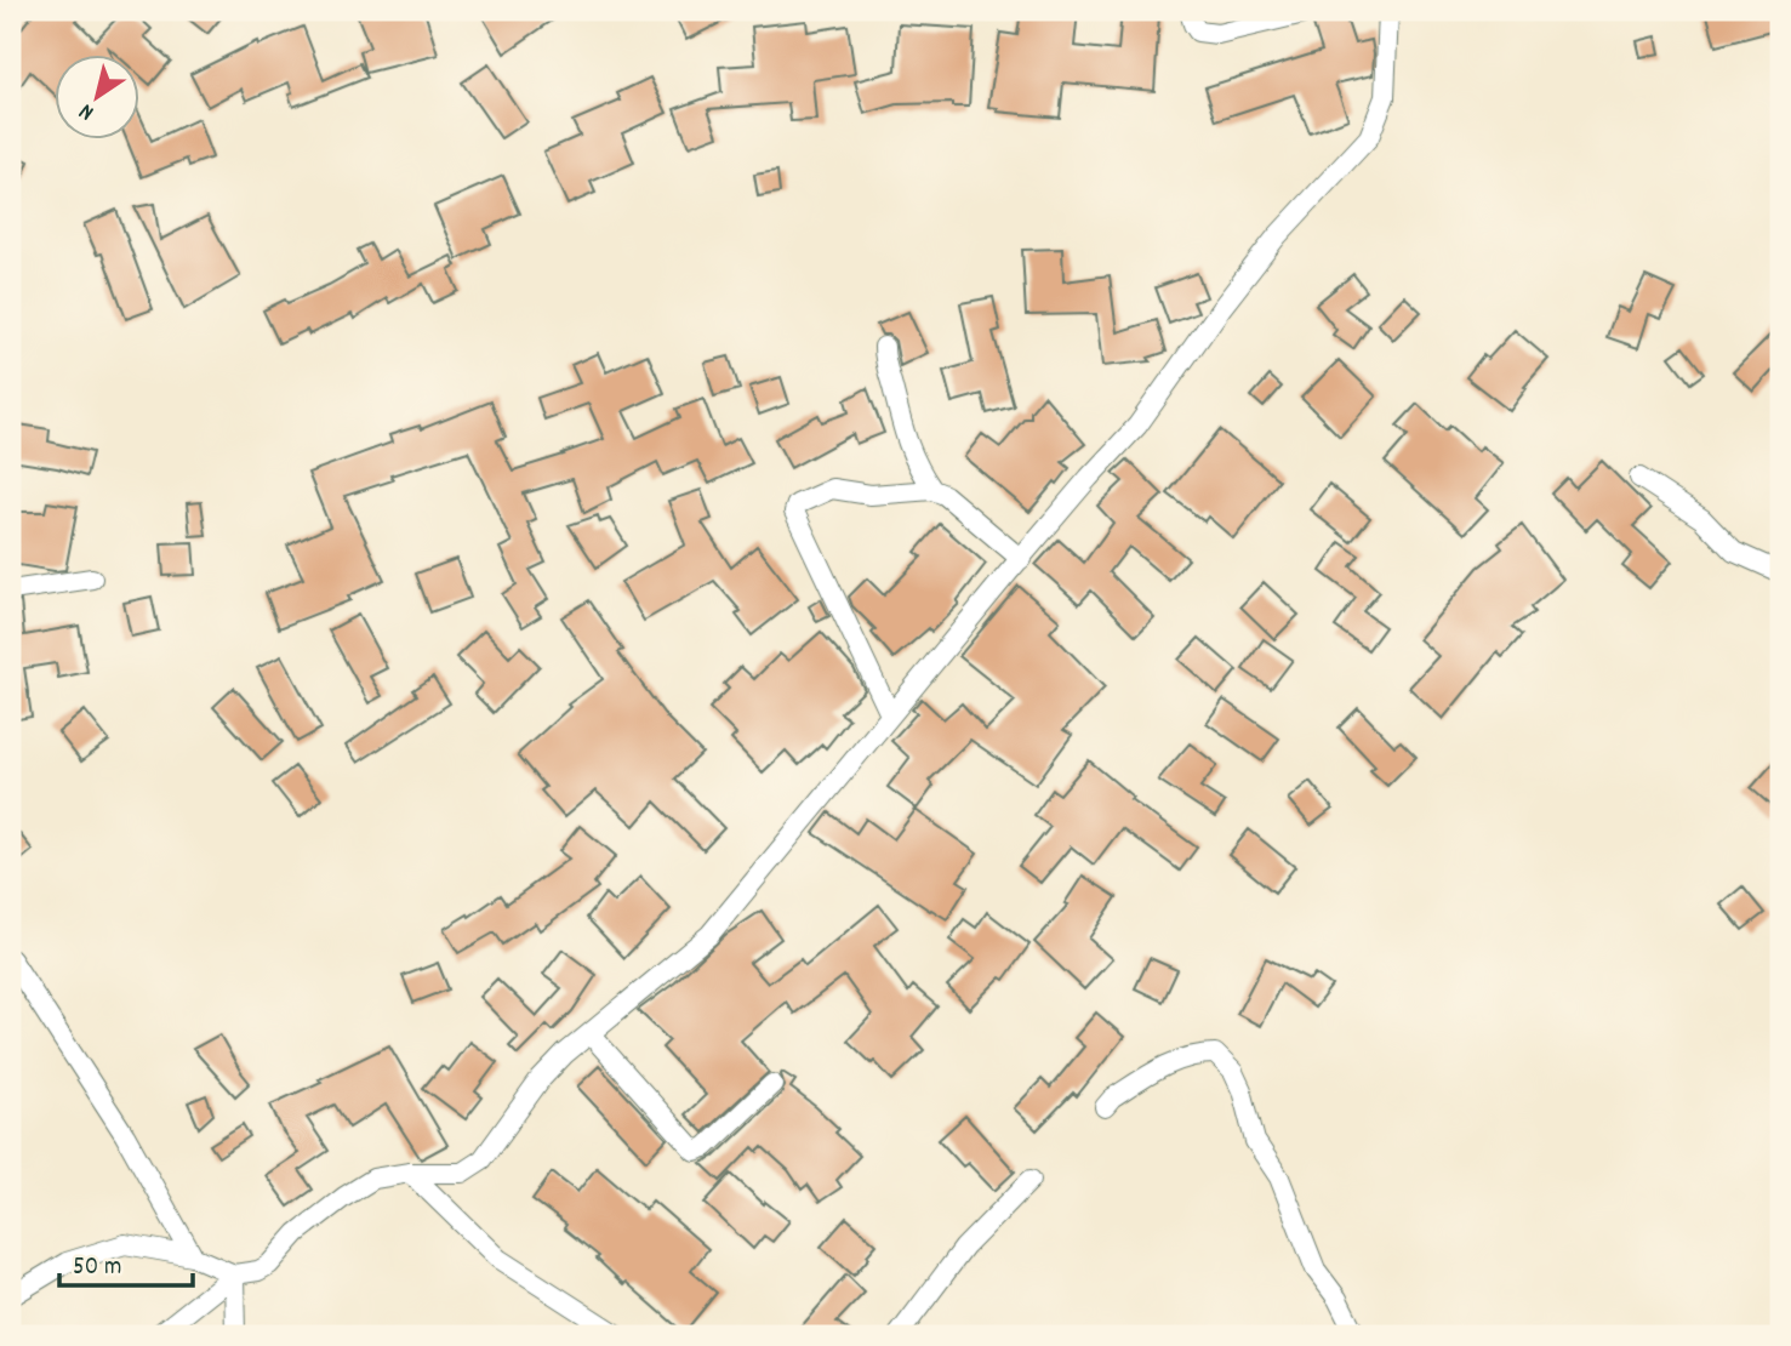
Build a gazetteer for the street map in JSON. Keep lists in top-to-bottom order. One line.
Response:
{"scale_bar":"50 m","north":"bottom left"}
